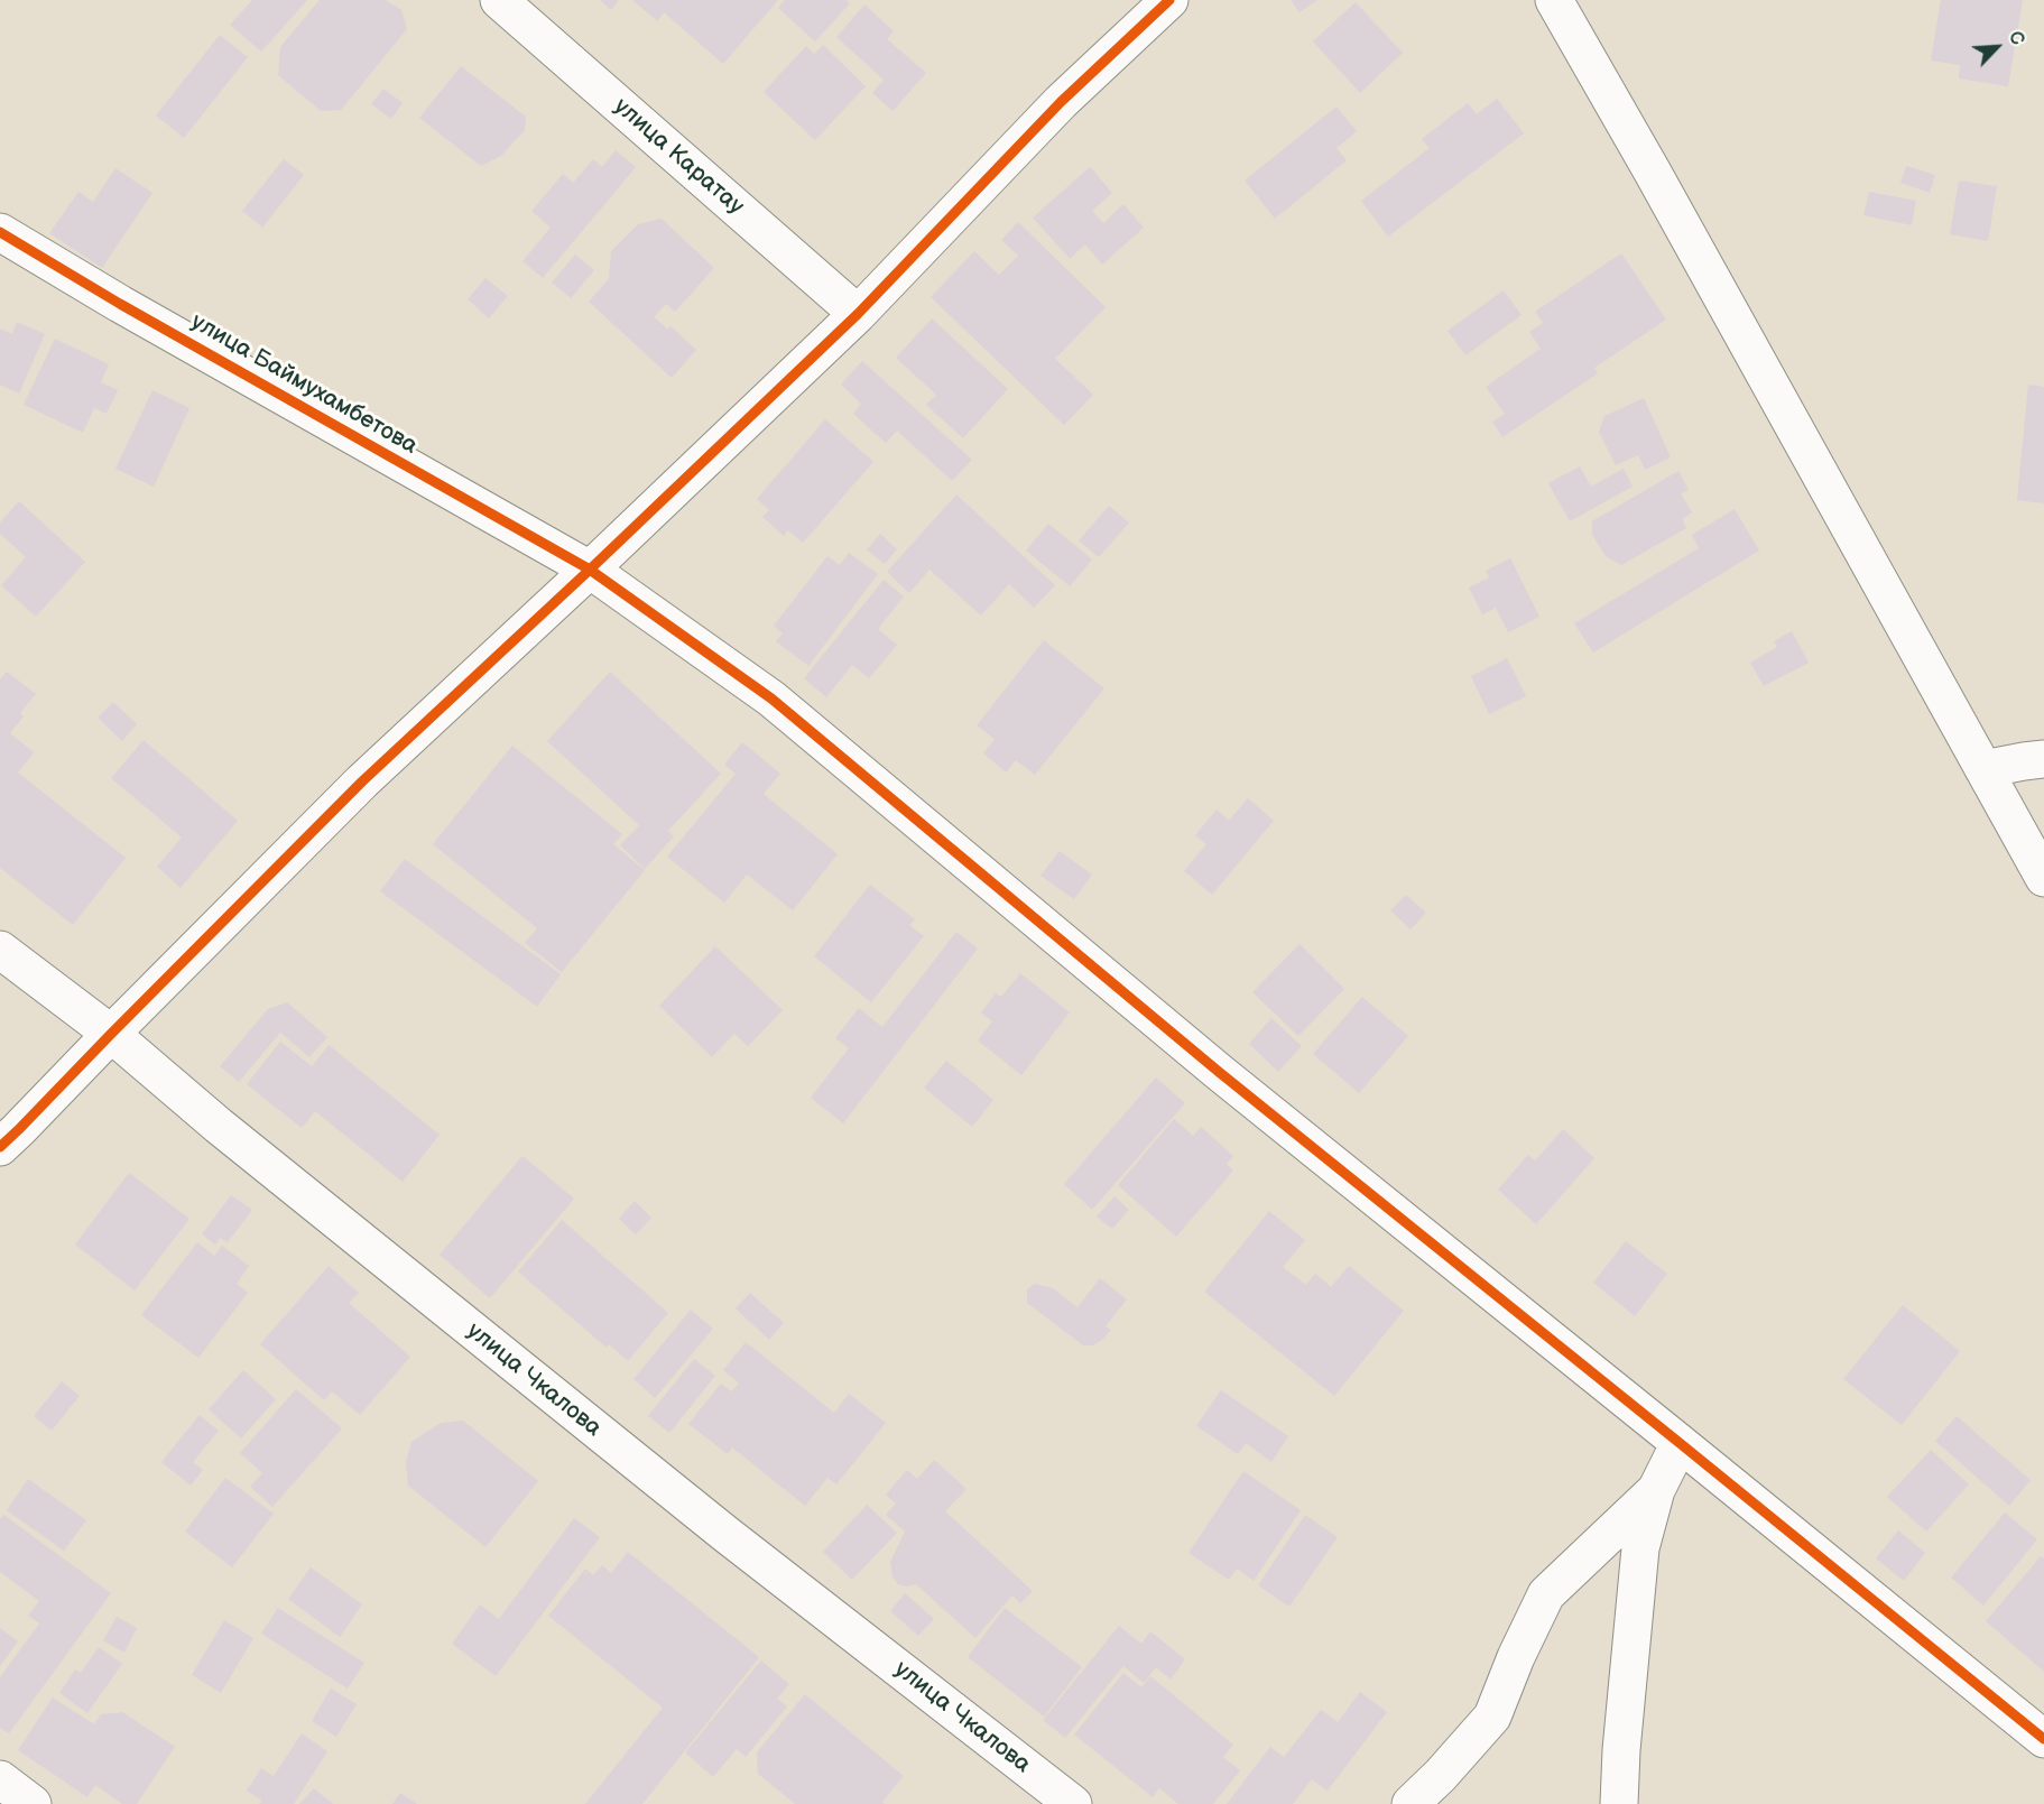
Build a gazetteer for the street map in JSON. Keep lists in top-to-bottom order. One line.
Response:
{"streets":{"street":["улица Каратау","улица Баймухамбетова","улица Чкалова"]},"north":"top right"}
